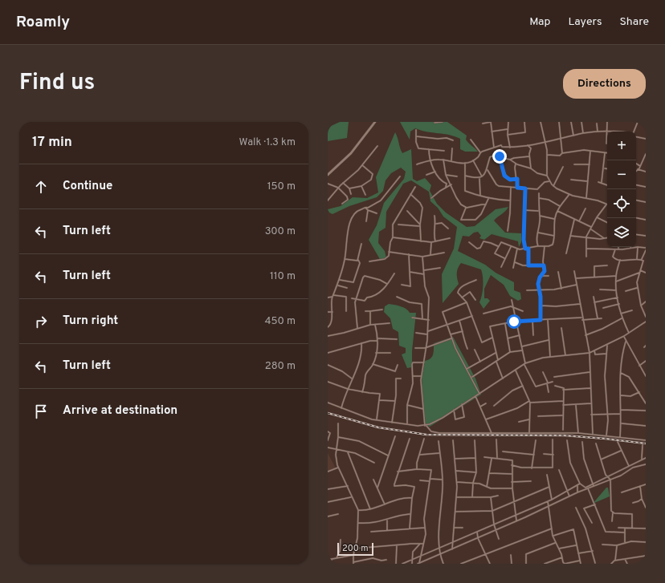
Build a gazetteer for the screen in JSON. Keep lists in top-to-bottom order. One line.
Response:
{"scale_bar":"200 m","page":{"header":"Roamly","nav":["Map","Layers","Share"],"title":"Find us","buttons":"Directions","heading":["17 min","Walk · 1.3 km"],"map_buttons":["+","−"],"list":[["Continue","150 m"],["Turn left","300 m"],["Turn left","110 m"],["Turn right","450 m"],["Turn left","280 m"],"Arrive at destination"],"scale":"200 m"}}
